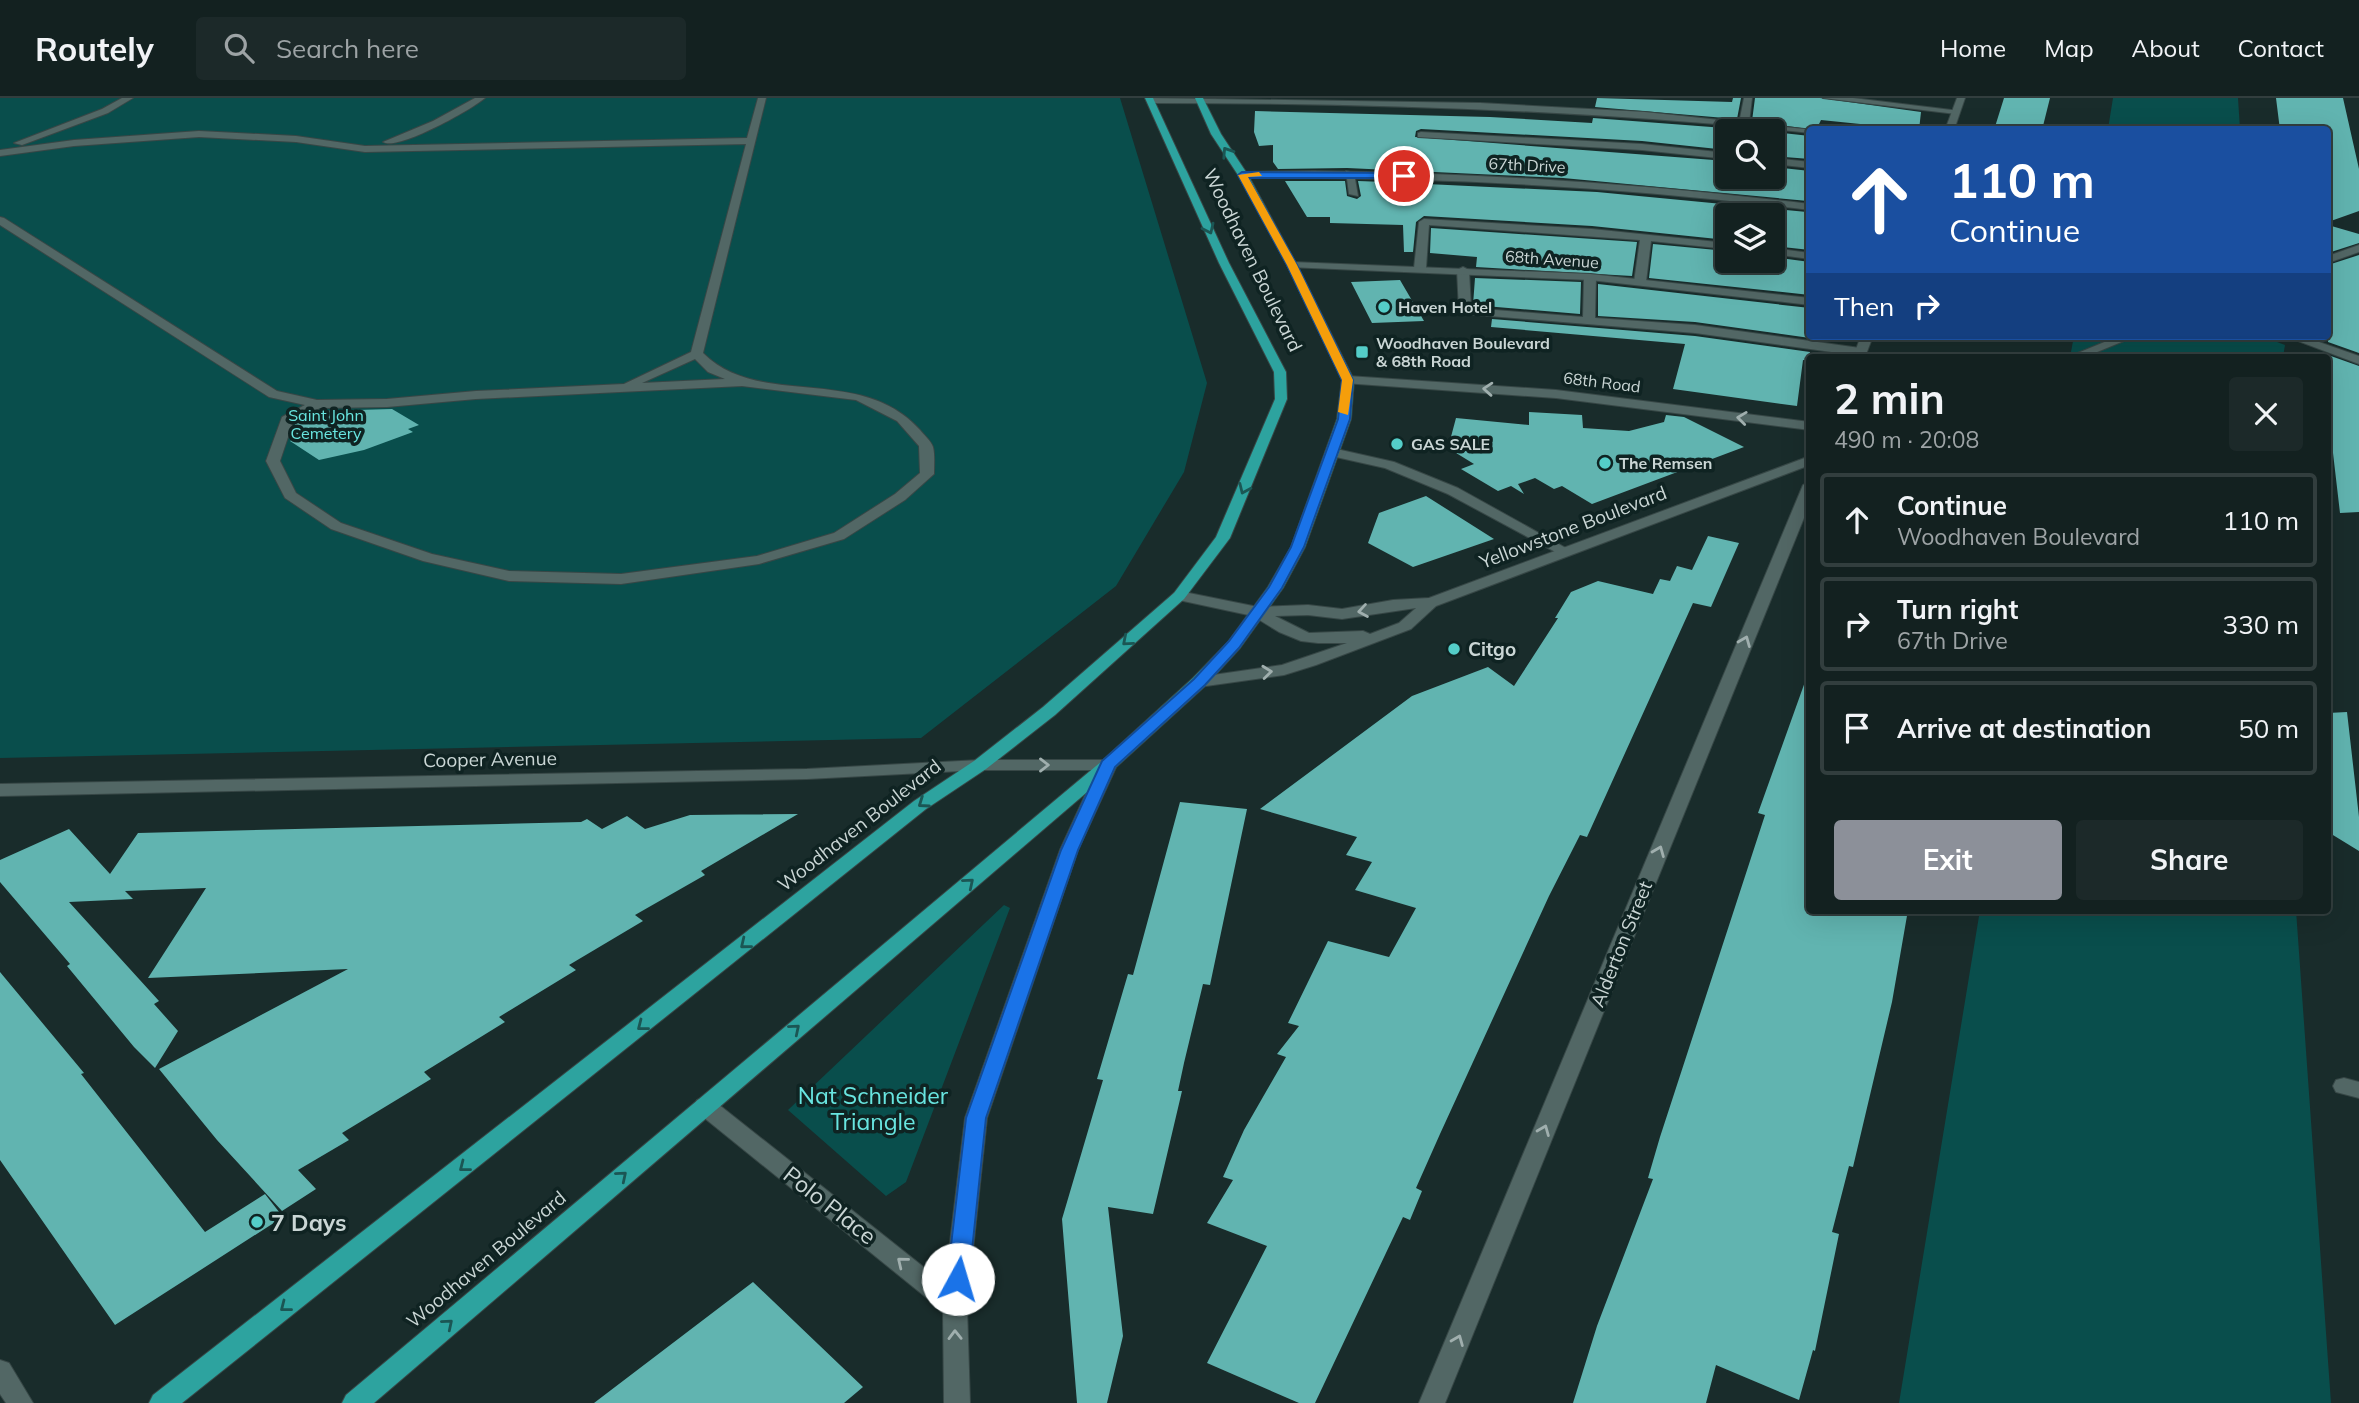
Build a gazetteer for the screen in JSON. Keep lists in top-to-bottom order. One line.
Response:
{"streets":{"main road":["Woodhaven Boulevard"],"street":["67th Drive","68th Avenue","68th Road","Yellowstone Boulevard","Cooper Avenue","Alderton Street","Polo Place"]},"crossings":[["67th Drive","Woodhaven Boulevard"],["68th Avenue","Woodhaven Boulevard"],["Woodhaven Boulevard","68th Road"],["Woodhaven Boulevard","Yellowstone Boulevard"],["Woodhaven Boulevard","Cooper Avenue"],["Woodhaven Boulevard","Polo Place"]],"one_way":["Alderton Street","Polo Place"],"parks":["Saint John Cemetery","Nat Schneider Triangle"],"places":{"other":["Haven Hotel","GAS SALE","The Remsen","Citgo","7 Days"],"transit":["Woodhaven Boulevard & 68th Road"]},"page":{"header":"Routely","search":"Search here","nav":["Home","Map","About","Contact"],"turn":["110 m","Continue"],"then":"Then","heading":["2 min","490 m · 20:08"],"list":[{"name":"Continue","note":"Woodhaven Boulevard","value":"110 m"},{"name":"Turn right","note":"67th Drive","value":"330 m"},{"name":"Arrive at destination","value":"50 m"}],"buttons":["Exit","Share"]}}
